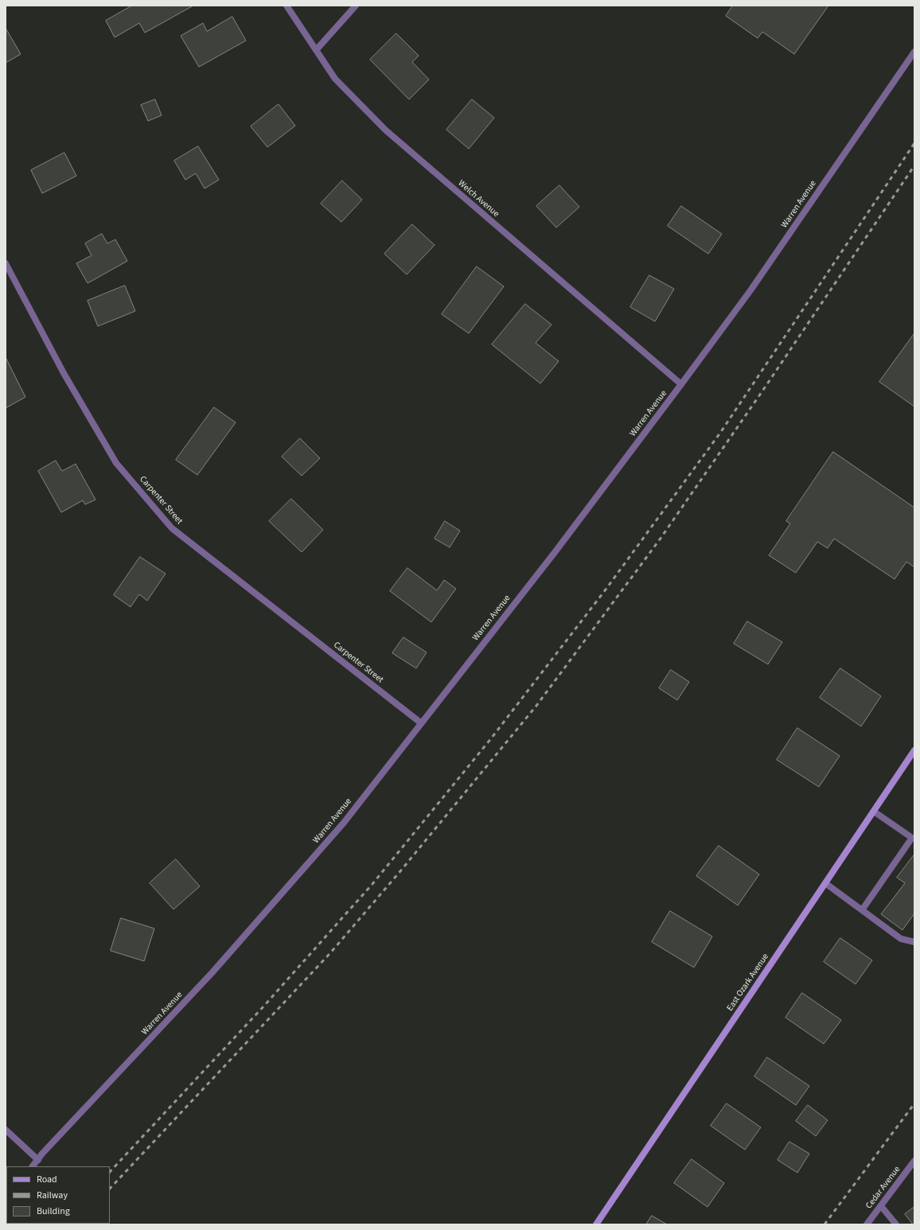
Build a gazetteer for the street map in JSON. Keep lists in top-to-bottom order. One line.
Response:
{"streets":{"main road":["East Ozark Avenue"],"street":["Welch Avenue","Warren Avenue","Carpenter Street","Cedar Avenue"]},"crossings":[["Welch Avenue","Warren Avenue"],["Warren Avenue","Carpenter Street"]],"legend":["Road","Railway","Building"]}
